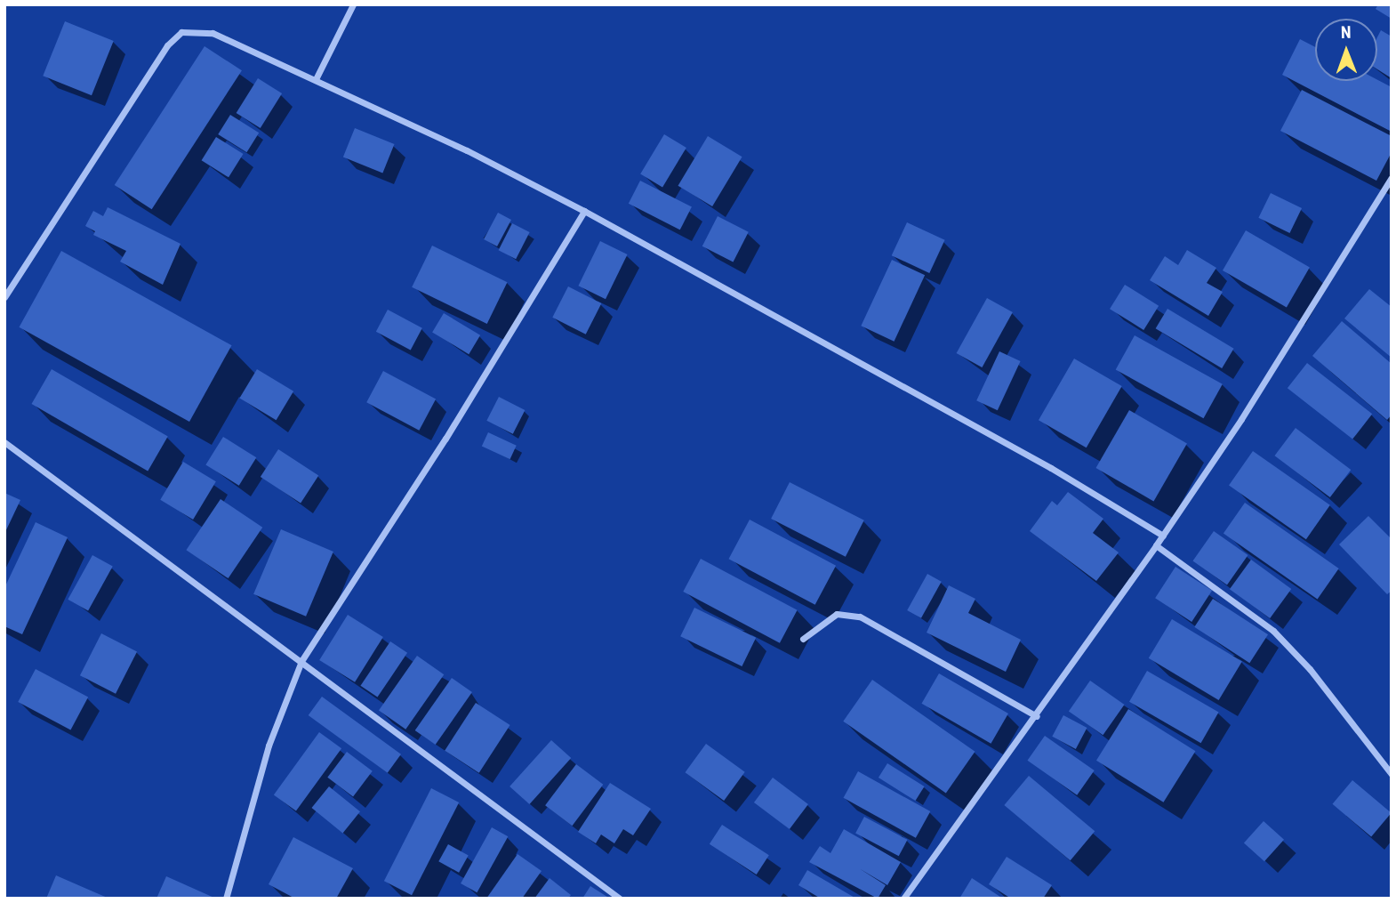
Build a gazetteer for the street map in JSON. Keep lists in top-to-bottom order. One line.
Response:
{"north":"top"}
